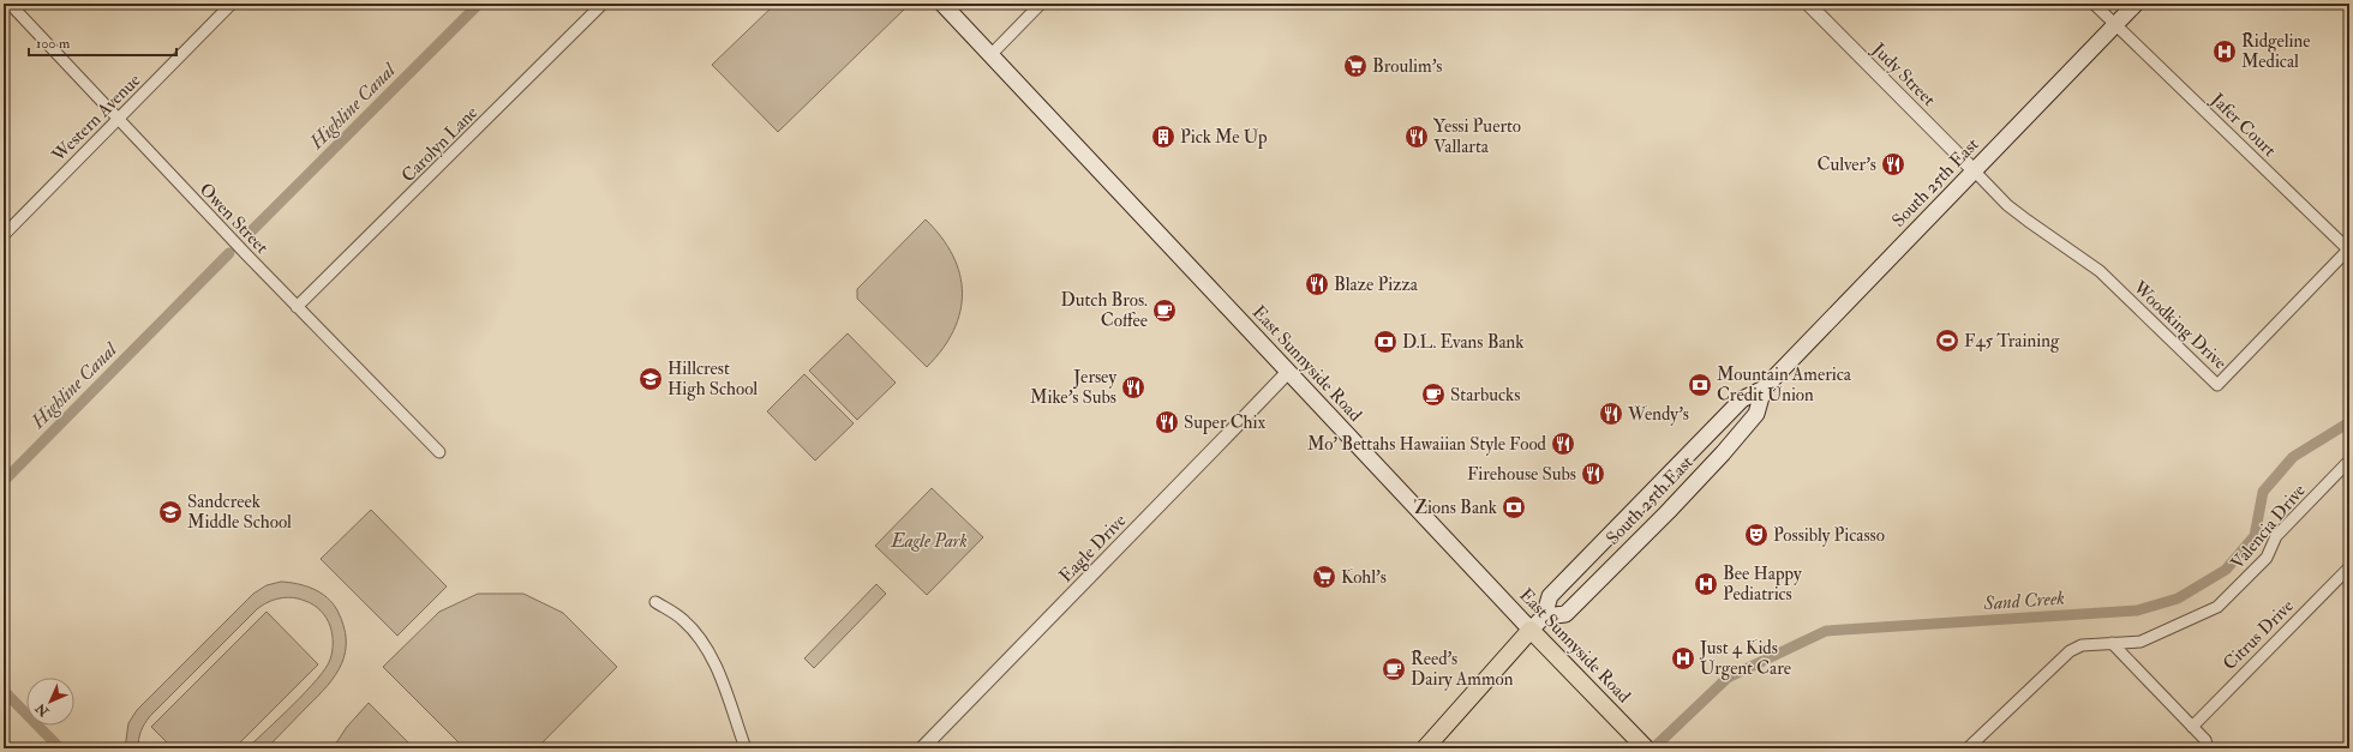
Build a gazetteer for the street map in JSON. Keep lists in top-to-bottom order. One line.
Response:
{"streets":{"main road":["South 25th East","East Sunnyside Road"],"street":["Judy Street","Western Avenue","Jafer Court","Carolyn Lane","Owen Street","Woodking Drive","Valencia Drive","Eagle Drive","Citrus Drive"]},"crossings":[["Judy Street","South 25th East"],["Judy Street","Woodking Drive"],["Western Avenue","Owen Street"],["Jafer Court","South 25th East"],["Jafer Court","Woodking Drive"],["Carolyn Lane","Owen Street"],["South 25th East","Woodking Drive"],["South 25th East","East Sunnyside Road"],["East Sunnyside Road","Eagle Drive"]],"water":["Highline Canal","Sand Creek"],"parks":["Eagle Park"],"places":{"hospital":["Ridgeline Medical","Bee Happy Pediatrics","Just 4 Kids Urgent Care"],"supermarket":["Broulim's","Kohl's"],"building":["Pick Me Up"],"restaurant":["Yessi Puerto Vallarta","Culver's","Blaze Pizza","Jersey Mike's Subs","Wendy's","Super Chix","Mo' Bettahs Hawaiian Style Food","Firehouse Subs"],"cafe":["Dutch Bros. Coffee","Starbucks","Reed's Dairy Ammon"],"sports":["F45 Training"],"bank":["D.L. Evans Bank","Mountain America Credit Union","Zions Bank"],"school or university":["Hillcrest High School","Sandcreek Middle School"],"theatre":["Possibly Picasso"]},"scale_bar":"100 m","north":"bottom left"}
